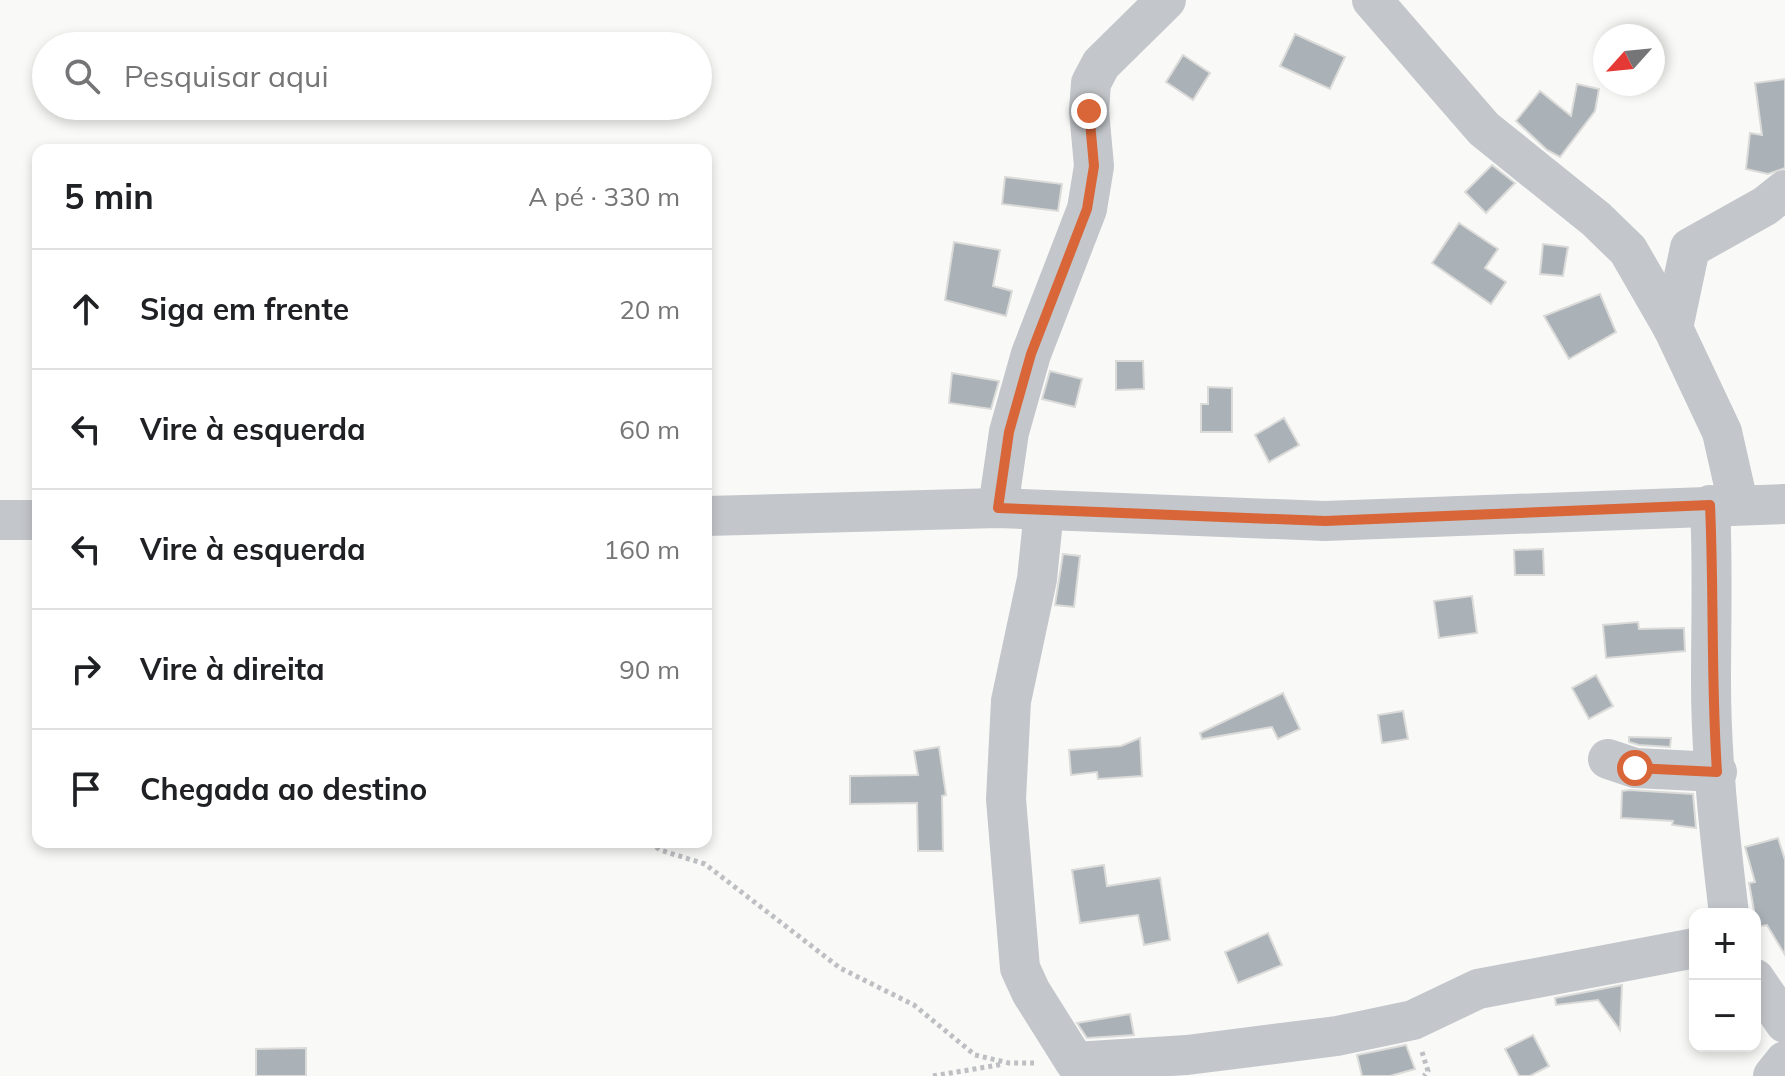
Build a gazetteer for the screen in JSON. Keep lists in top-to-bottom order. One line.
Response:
{"north":"bottom left","page":{"search":"Pesquisar aqui","heading":["5 min","A pé · 330 m"],"list":[["Siga em frente","20 m"],["Vire à esquerda","60 m"],["Vire à esquerda","160 m"],["Vire à direita","90 m"],"Chegada ao destino"],"map_buttons":["+","−"]}}
